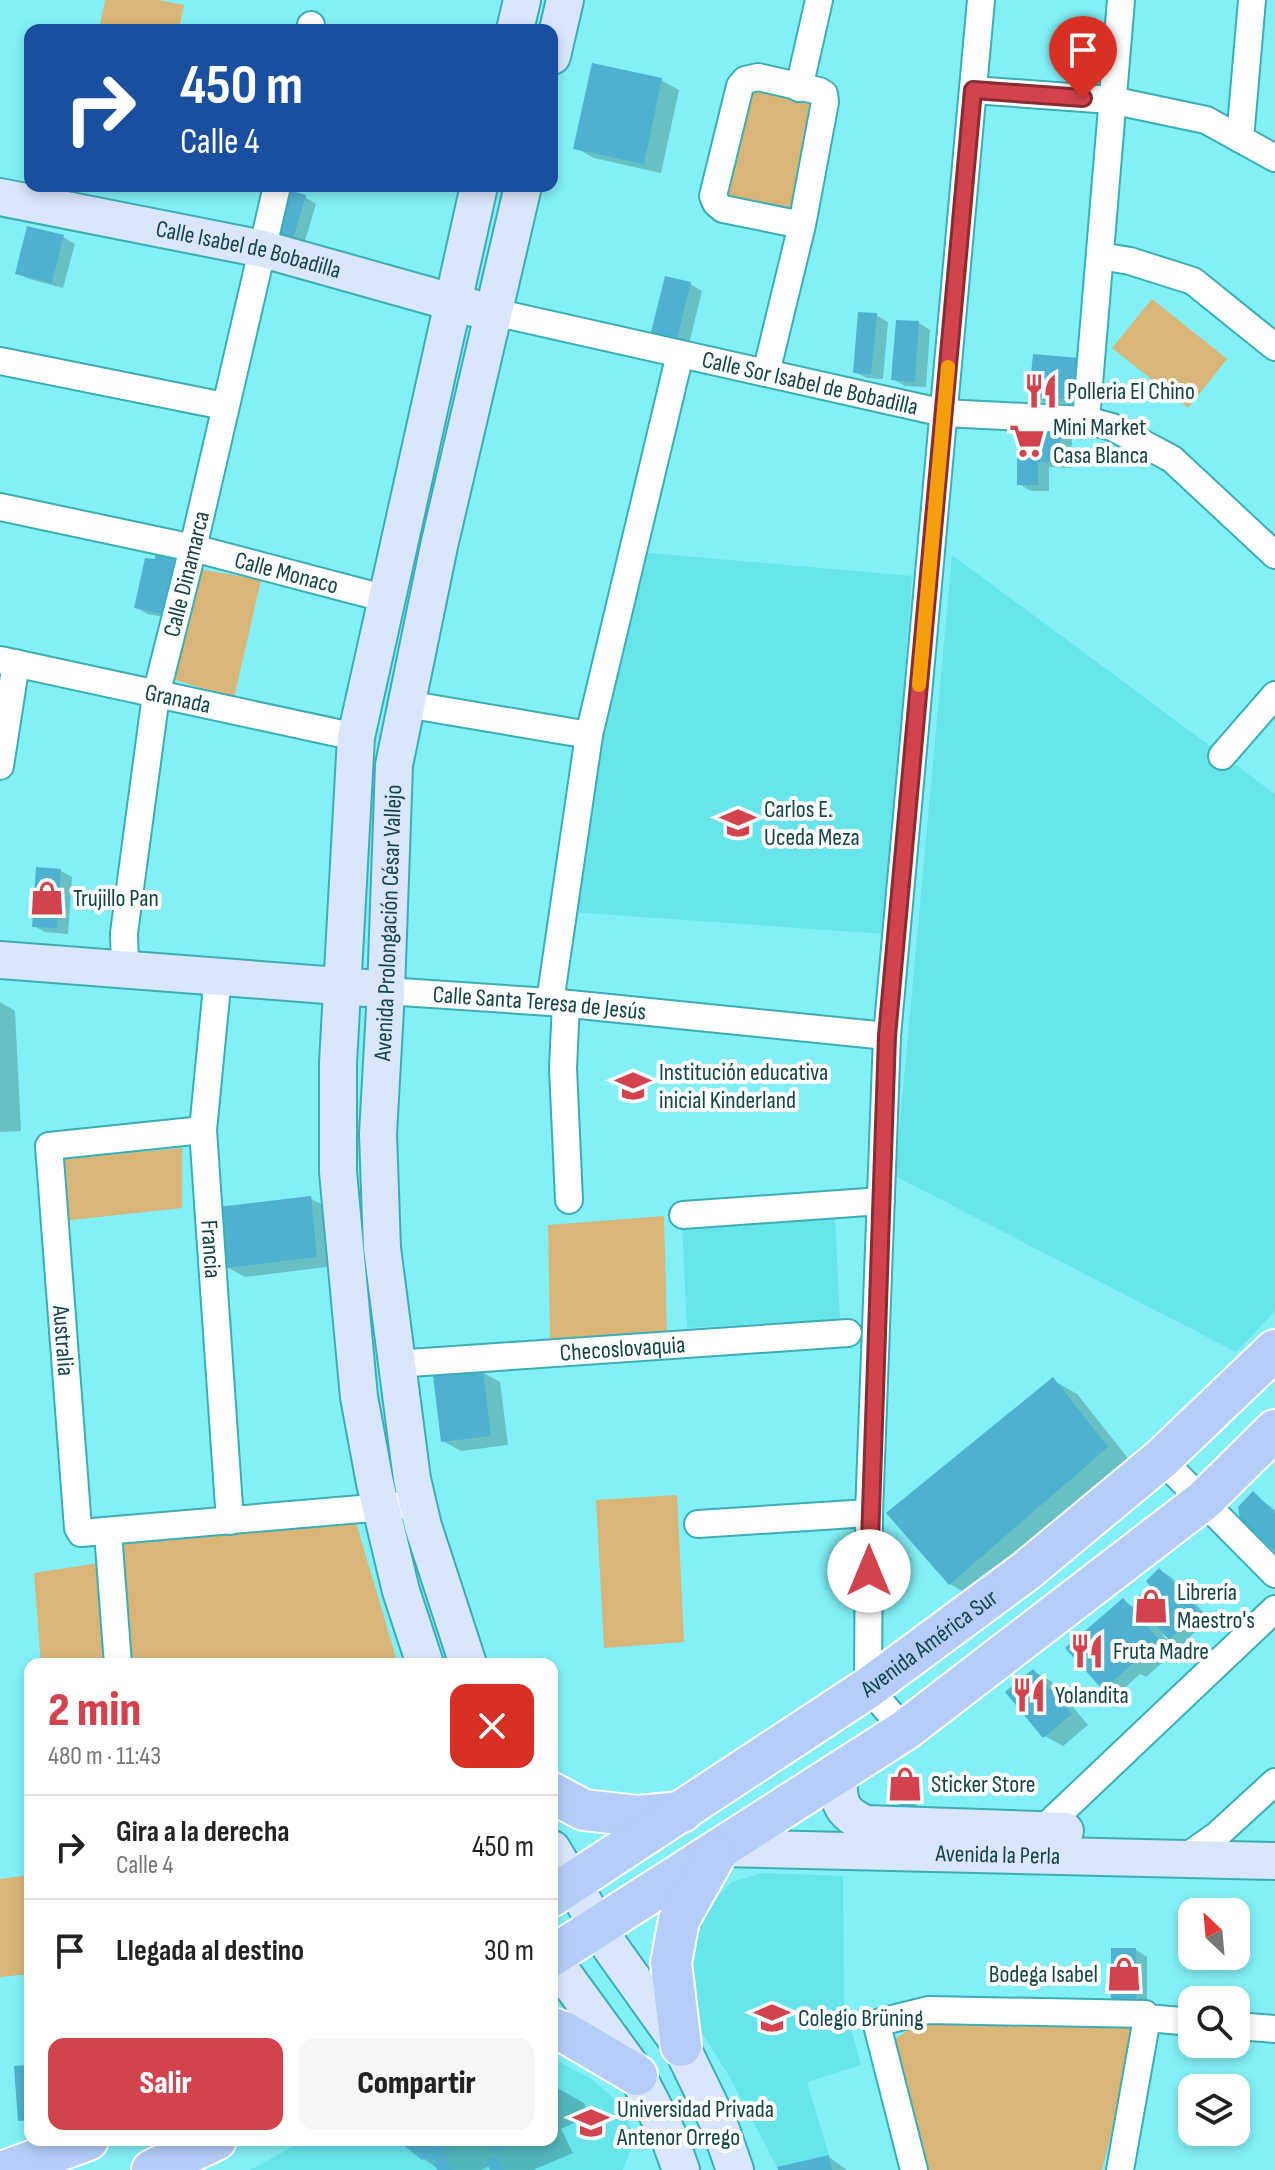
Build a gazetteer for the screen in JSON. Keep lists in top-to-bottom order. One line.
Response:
{"streets":{"main road":["Calle Isabel de Bobadilla","Avenida Prolongación César Vallejo","Calle Santa Teresa de Jesús","Avenida América Sur","Avenida la Perla"],"street":["Calle Sor Isabel de Bobadilla","Calle Monaco","Calle Dinamarca","Granada","Francia","Australia","Checoslovaquia"]},"crossings":[["Calle Isabel de Bobadilla","Calle Sor Isabel de Bobadilla"],["Calle Isabel de Bobadilla","Calle Dinamarca"],["Calle Isabel de Bobadilla","Avenida Prolongación César Vallejo"],["Calle Sor Isabel de Bobadilla","Avenida Prolongación César Vallejo"],["Calle Monaco","Calle Dinamarca"],["Calle Monaco","Avenida Prolongación César Vallejo"],["Calle Dinamarca","Granada"],["Calle Dinamarca","Calle Santa Teresa de Jesús"],["Granada","Avenida Prolongación César Vallejo"],["Avenida Prolongación César Vallejo","Calle Santa Teresa de Jesús"],["Avenida Prolongación César Vallejo","Checoslovaquia"],["Calle Santa Teresa de Jesús","Francia"],["Francia","Australia"]],"places":{"restaurant":["Polleria El Chino","Fruta Madre","Yolandita"],"supermarket":["Mini Market Casa Blanca"],"school or university":["Carlos E. Uceda Meza","Institución educativa inicial Kinderland","Colegio Brüning","Universidad Privada Antenor Orrego"],"shop":["Trujillo Pan","Librería Maestro's","Sticker Store","Bodega Isabel"]},"north":"top left","page":{"turn":["450 m","Calle 4"],"heading":["2 min","480 m · 11:43"],"list":[{"name":"Gira a la derecha","note":"Calle 4","value":"450 m"},{"name":"Llegada al destino","value":"30 m"}],"buttons":["Salir","Compartir"]}}
